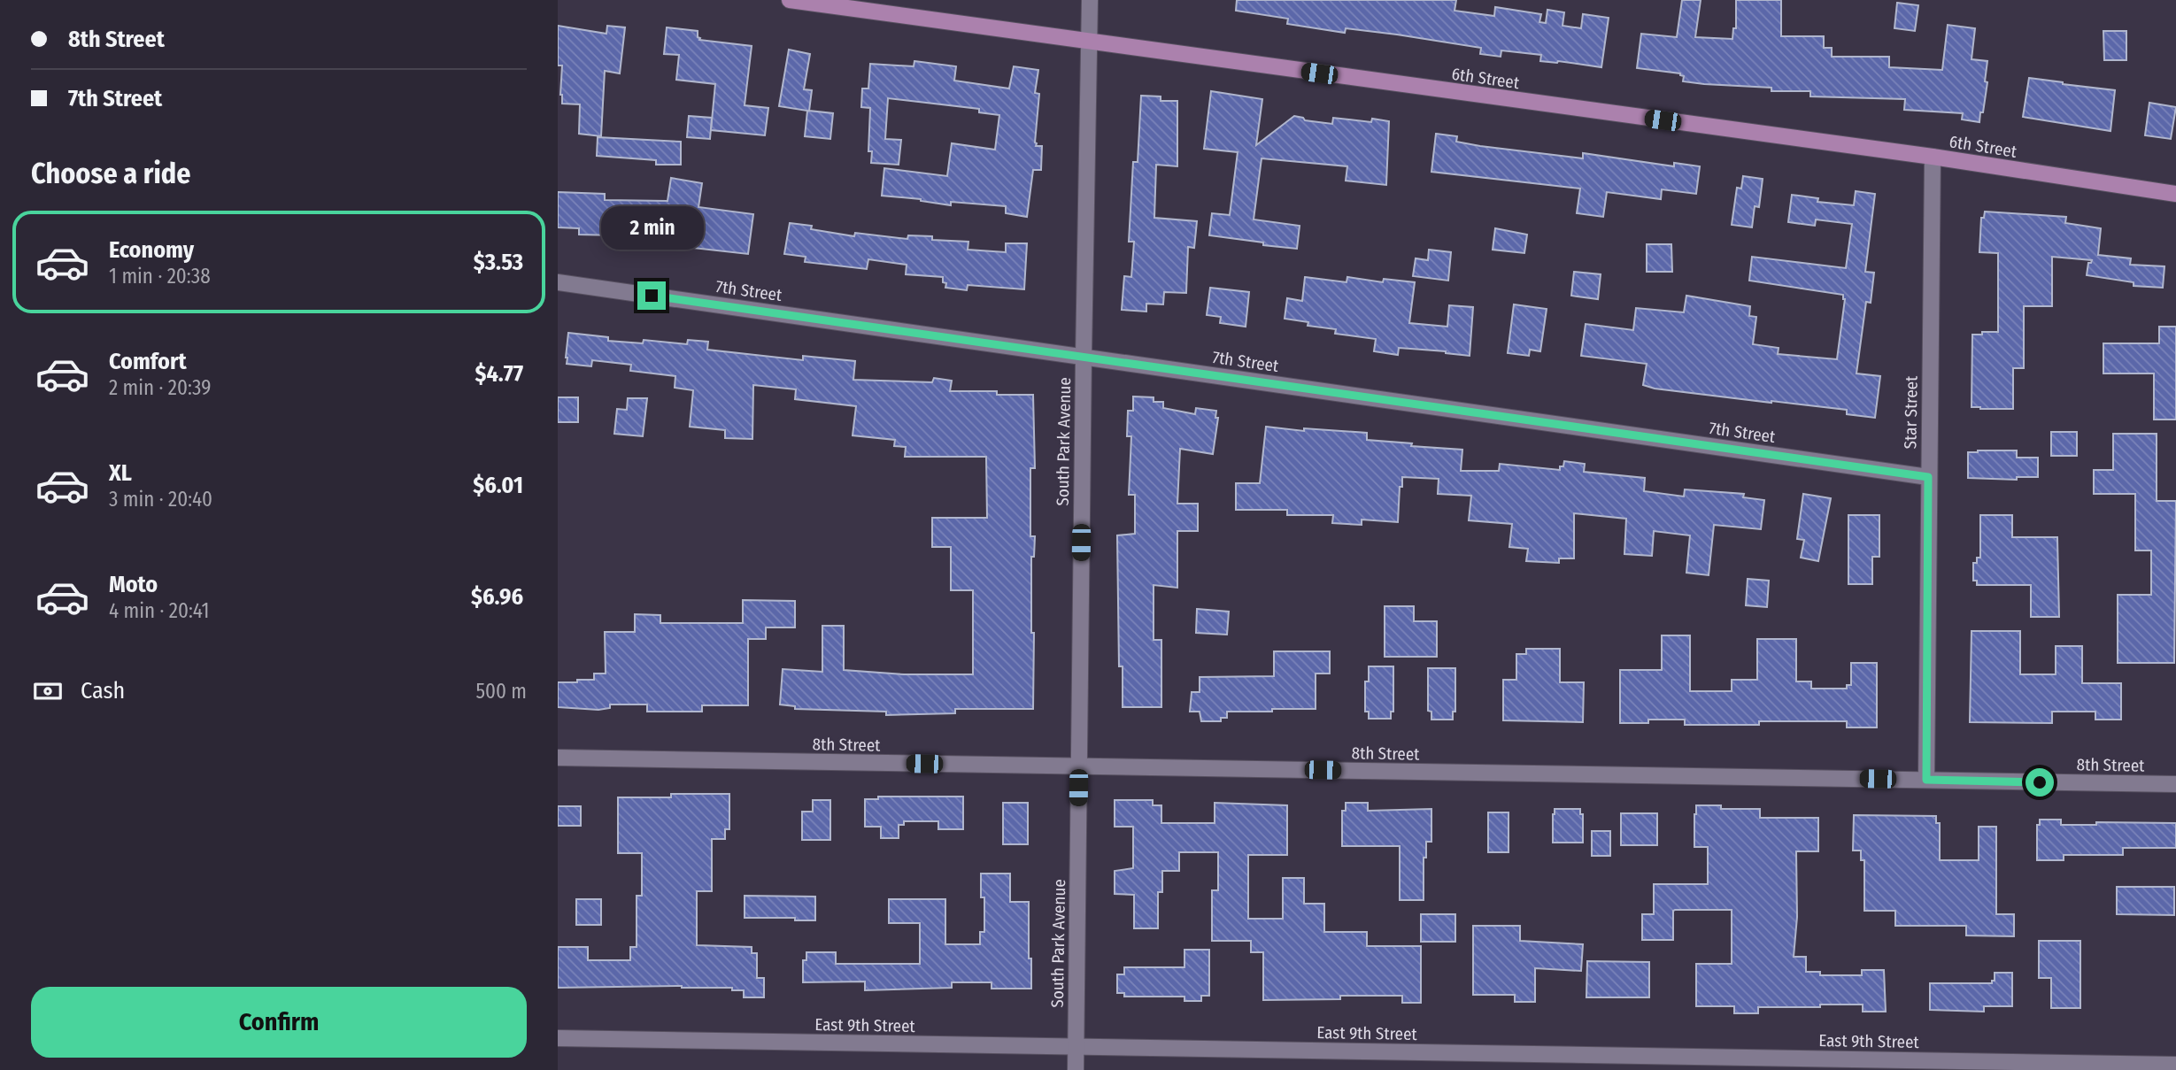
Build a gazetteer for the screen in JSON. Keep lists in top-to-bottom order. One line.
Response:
{"streets":{"main road":["6th Street"],"street":["7th Street","Star Street","South Park Avenue","8th Street","East 9th Street"]},"crossings":[["6th Street","Star Street"],["6th Street","South Park Avenue"],["7th Street","Star Street"],["7th Street","South Park Avenue"],["Star Street","8th Street"],["South Park Avenue","8th Street"],["South Park Avenue","East 9th Street"]],"page":{"banner":["8th Street","7th Street"],"heading":"Choose a ride","bubble":"2 min","list":[{"name":"Economy","note":"1 min · 20:38","value":"$3.53"},{"name":"Comfort","note":"2 min · 20:39","value":"$4.77"},{"name":"XL","note":"3 min · 20:40","value":"$6.01"},{"name":"Moto","note":"4 min · 20:41","value":"$6.96"}],"pay":["Cash","500 m"],"buttons":"Confirm"}}
